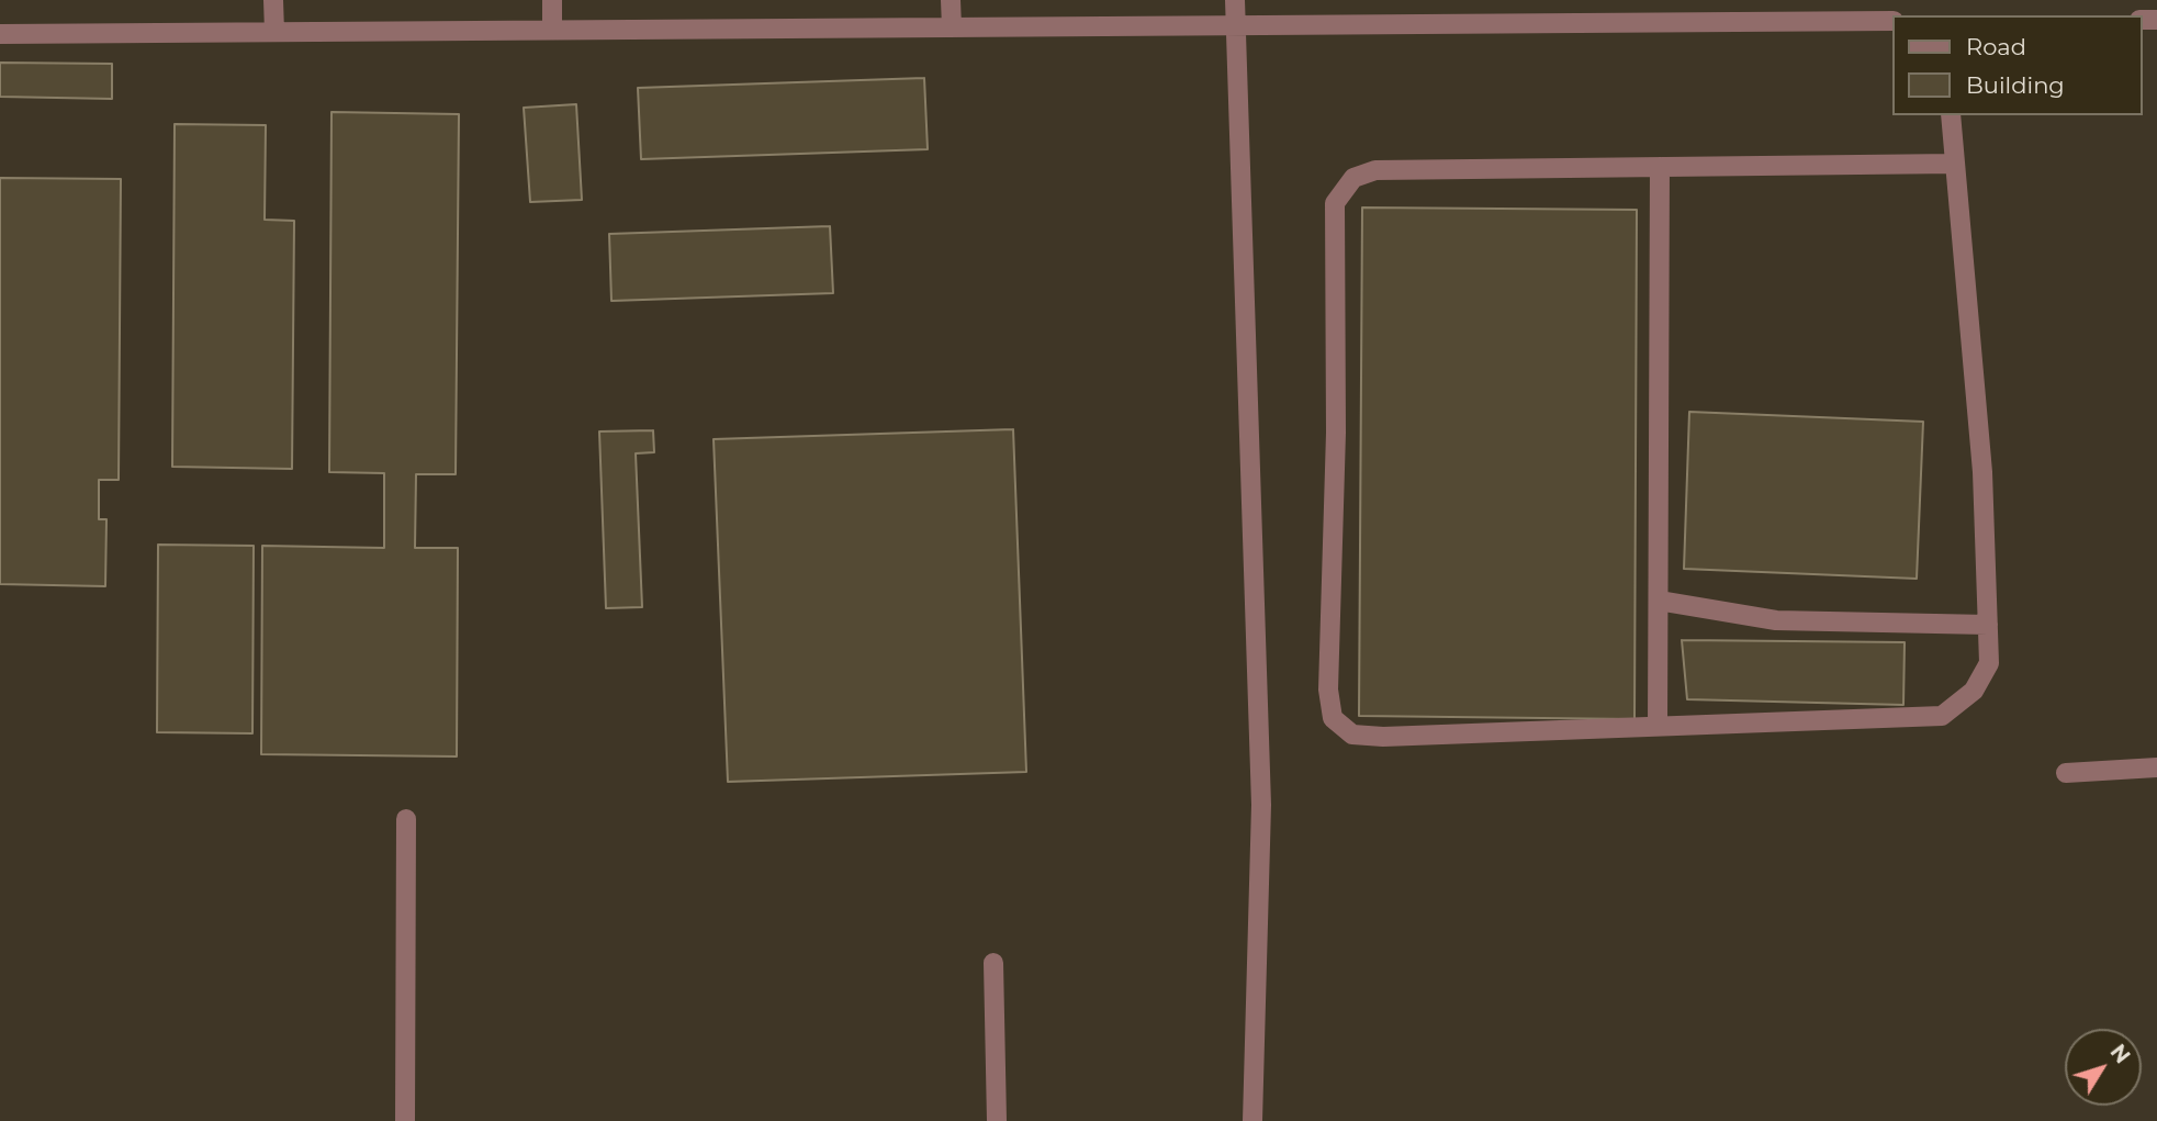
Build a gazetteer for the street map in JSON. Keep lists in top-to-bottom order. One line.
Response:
{"legend":["Road","Building"],"north":"top right"}
